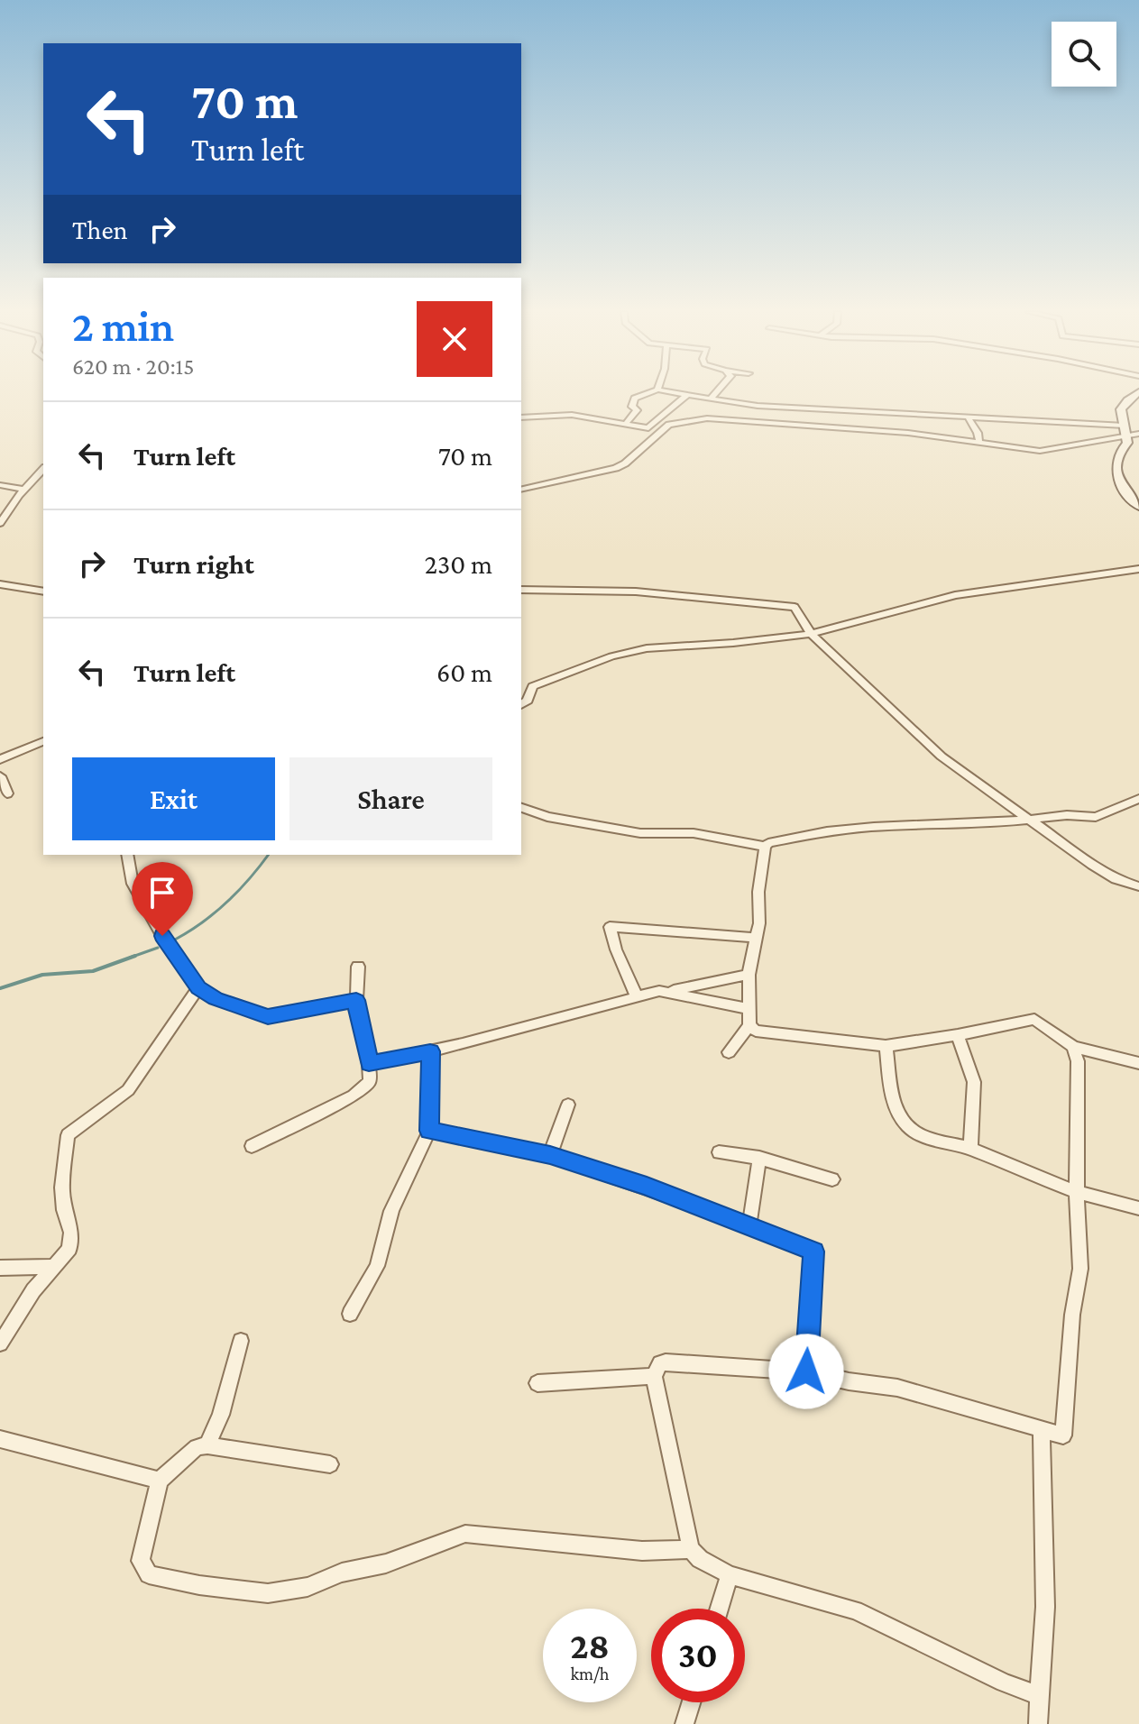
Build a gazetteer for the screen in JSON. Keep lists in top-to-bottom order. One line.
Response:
{"page":{"turn":["70 m","Turn left"],"then":"Then","heading":["2 min","620 m · 20:15"],"list":[{"name":"Turn left","value":"70 m"},{"name":"Turn right","value":"230 m"},{"name":"Turn left","value":"60 m"}],"buttons":["Exit","Share"],"speed":"28 km/h","limit":"30"}}
